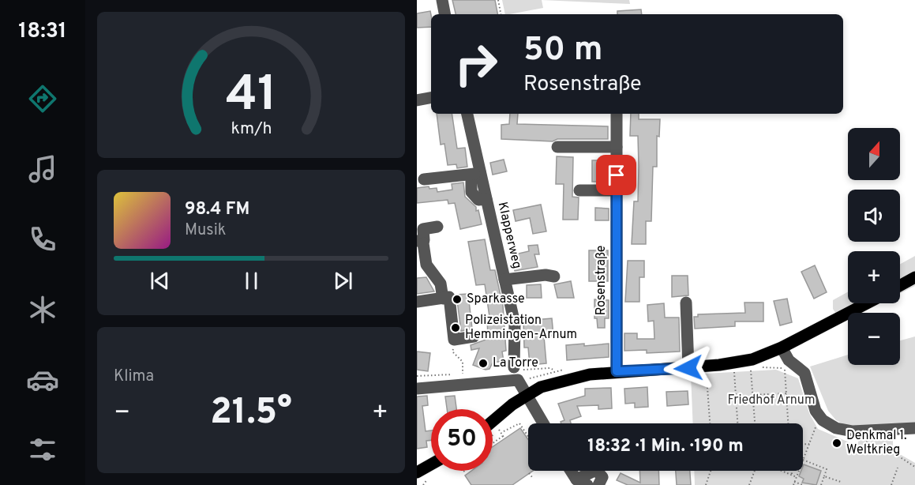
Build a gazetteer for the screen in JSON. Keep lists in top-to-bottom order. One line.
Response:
{"streets":{"street":["Klapperweg","Rosenstraße"]},"parks":["Friedhof Arnum"],"places":["Sparkasse","Polizeistation Hemmingen-Arnum","La Torre","Denkmal 1. Weltkrieg"],"north":"top","page":{"tabs":"18:31","turn":["50 m","Rosenstraße"],"map_buttons":["+","−"],"song":["98.4 FM","Musik"],"tile":"Klima","heat":["−","21.5°","+"],"limit":"50","trip":"18:32 · 1 Min. · 190 m","gauge":["41","km/h"]}}
